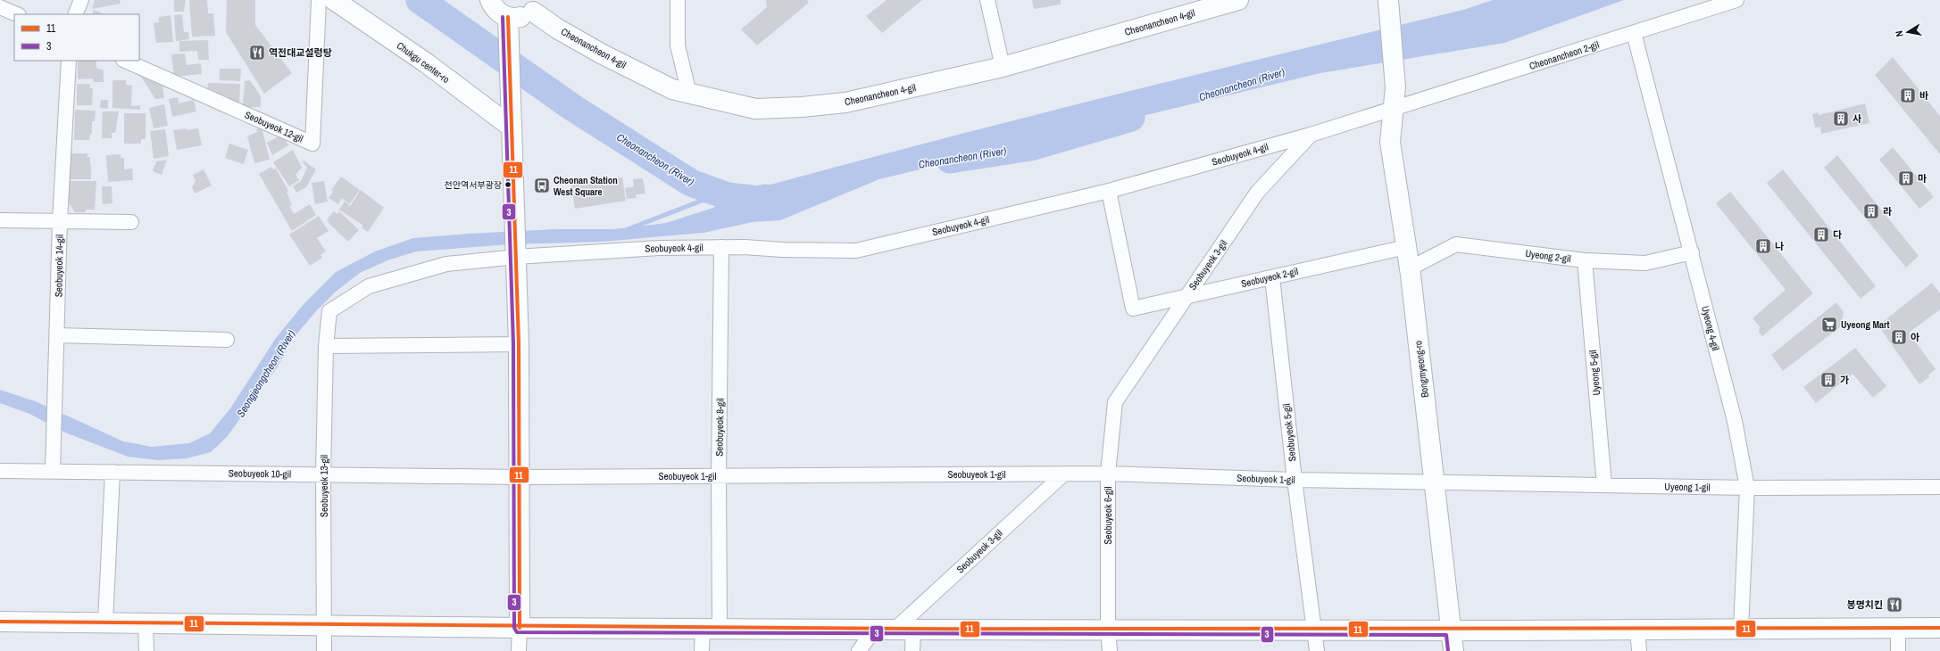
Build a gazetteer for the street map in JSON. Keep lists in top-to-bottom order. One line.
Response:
{"streets":{"street":["Cheonancheon 4-gil","Cheonancheon 2-gil","Chukgu center-ro","Seobuyeok 12-gil","Seobuyeok 4-gil","Uyeong 2-gil","Seobuyeok 3-gil","Seobuyeok 14-gil","Seobuyeok 2-gil","Uyeong 4-gil","Bongmyeong-ro","Uyeong 5-gil","Seobuyeok 8-gil","Seobuyeok 5-gil","Seobuyeok 10-gil","Seobuyeok 1-gil","Seobuyeok 13-gil","Uyeong 1-gil","Seobuyeok 6-gil"]},"crossings":[["Cheonancheon 2-gil","Seobuyeok 4-gil"],["Cheonancheon 2-gil","Uyeong 4-gil"],["Cheonancheon 2-gil","Bongmyeong-ro"],["Seobuyeok 4-gil","Seobuyeok 3-gil"],["Seobuyeok 4-gil","Seobuyeok 2-gil"],["Seobuyeok 4-gil","Bongmyeong-ro"],["Seobuyeok 4-gil","Seobuyeok 8-gil"],["Seobuyeok 4-gil","Seobuyeok 13-gil"],["Uyeong 2-gil","Uyeong 4-gil"],["Uyeong 2-gil","Bongmyeong-ro"],["Uyeong 2-gil","Uyeong 5-gil"],["Seobuyeok 3-gil","Seobuyeok 2-gil"],["Seobuyeok 3-gil","Seobuyeok 1-gil"],["Seobuyeok 3-gil","Seobuyeok 6-gil"],["Seobuyeok 14-gil","Seobuyeok 10-gil"],["Seobuyeok 2-gil","Bongmyeong-ro"],["Seobuyeok 2-gil","Seobuyeok 5-gil"],["Uyeong 4-gil","Uyeong 1-gil"],["Bongmyeong-ro","Seobuyeok 1-gil"],["Bongmyeong-ro","Uyeong 1-gil"],["Uyeong 5-gil","Uyeong 1-gil"],["Seobuyeok 8-gil","Seobuyeok 1-gil"],["Seobuyeok 5-gil","Seobuyeok 1-gil"],["Seobuyeok 10-gil","Seobuyeok 1-gil"],["Seobuyeok 10-gil","Seobuyeok 13-gil"],["Seobuyeok 1-gil","Uyeong 1-gil"],["Seobuyeok 1-gil","Seobuyeok 6-gil"]],"water":["Cheonancheon (River)","Seongjeongcheon (River)"],"places":{"restaurant":["역전대교설렁탕","봉명치킨"],"building":["바","사","마","라","다","나","아","가"],"other":["천안역서부광장"],"bus stop":["Cheonan Station West Square"],"supermarket":["Uyeong Mart"]},"lines":["transit line 11","transit line 3"],"legend":["11","3"],"north":"left"}
